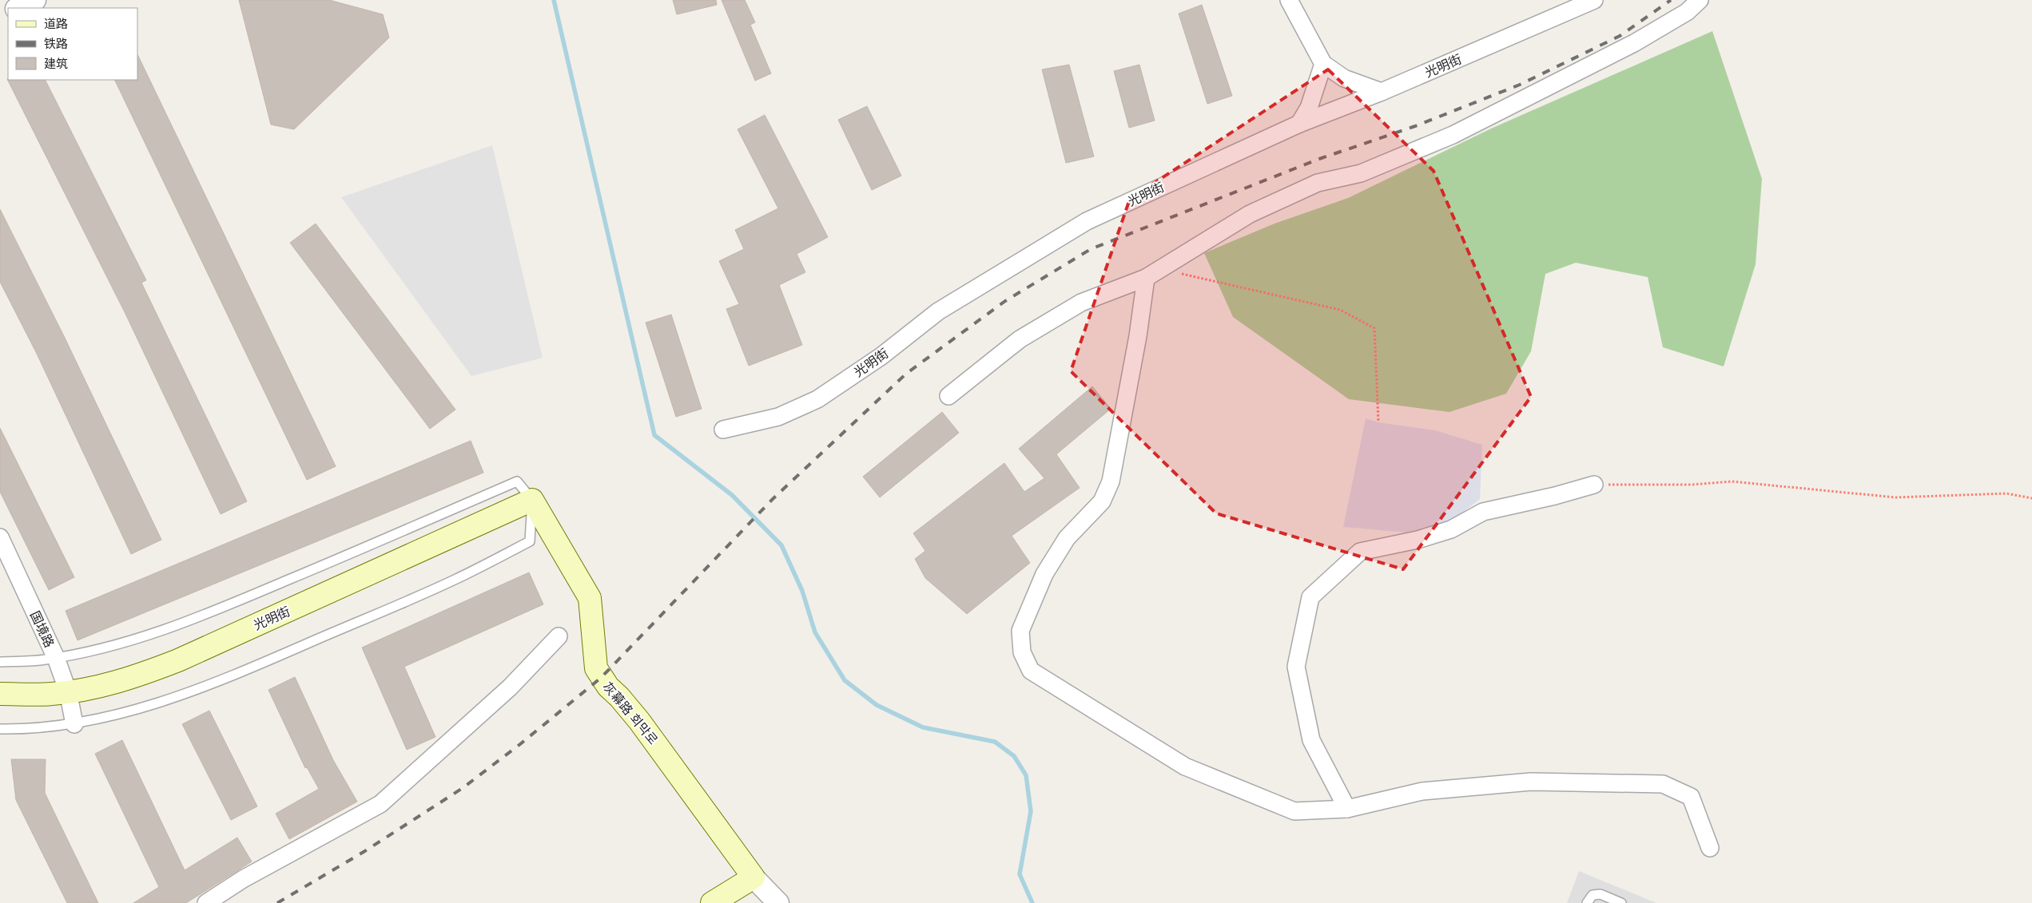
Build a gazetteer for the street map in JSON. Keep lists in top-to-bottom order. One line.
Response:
{"streets":{"main road":["光明街","灰幕路 회막로"],"street":["国境路"]},"crossings":[["光明街","国境路"],["光明街","灰幕路 회막로"]],"legend":["道路","铁路","建筑"]}
